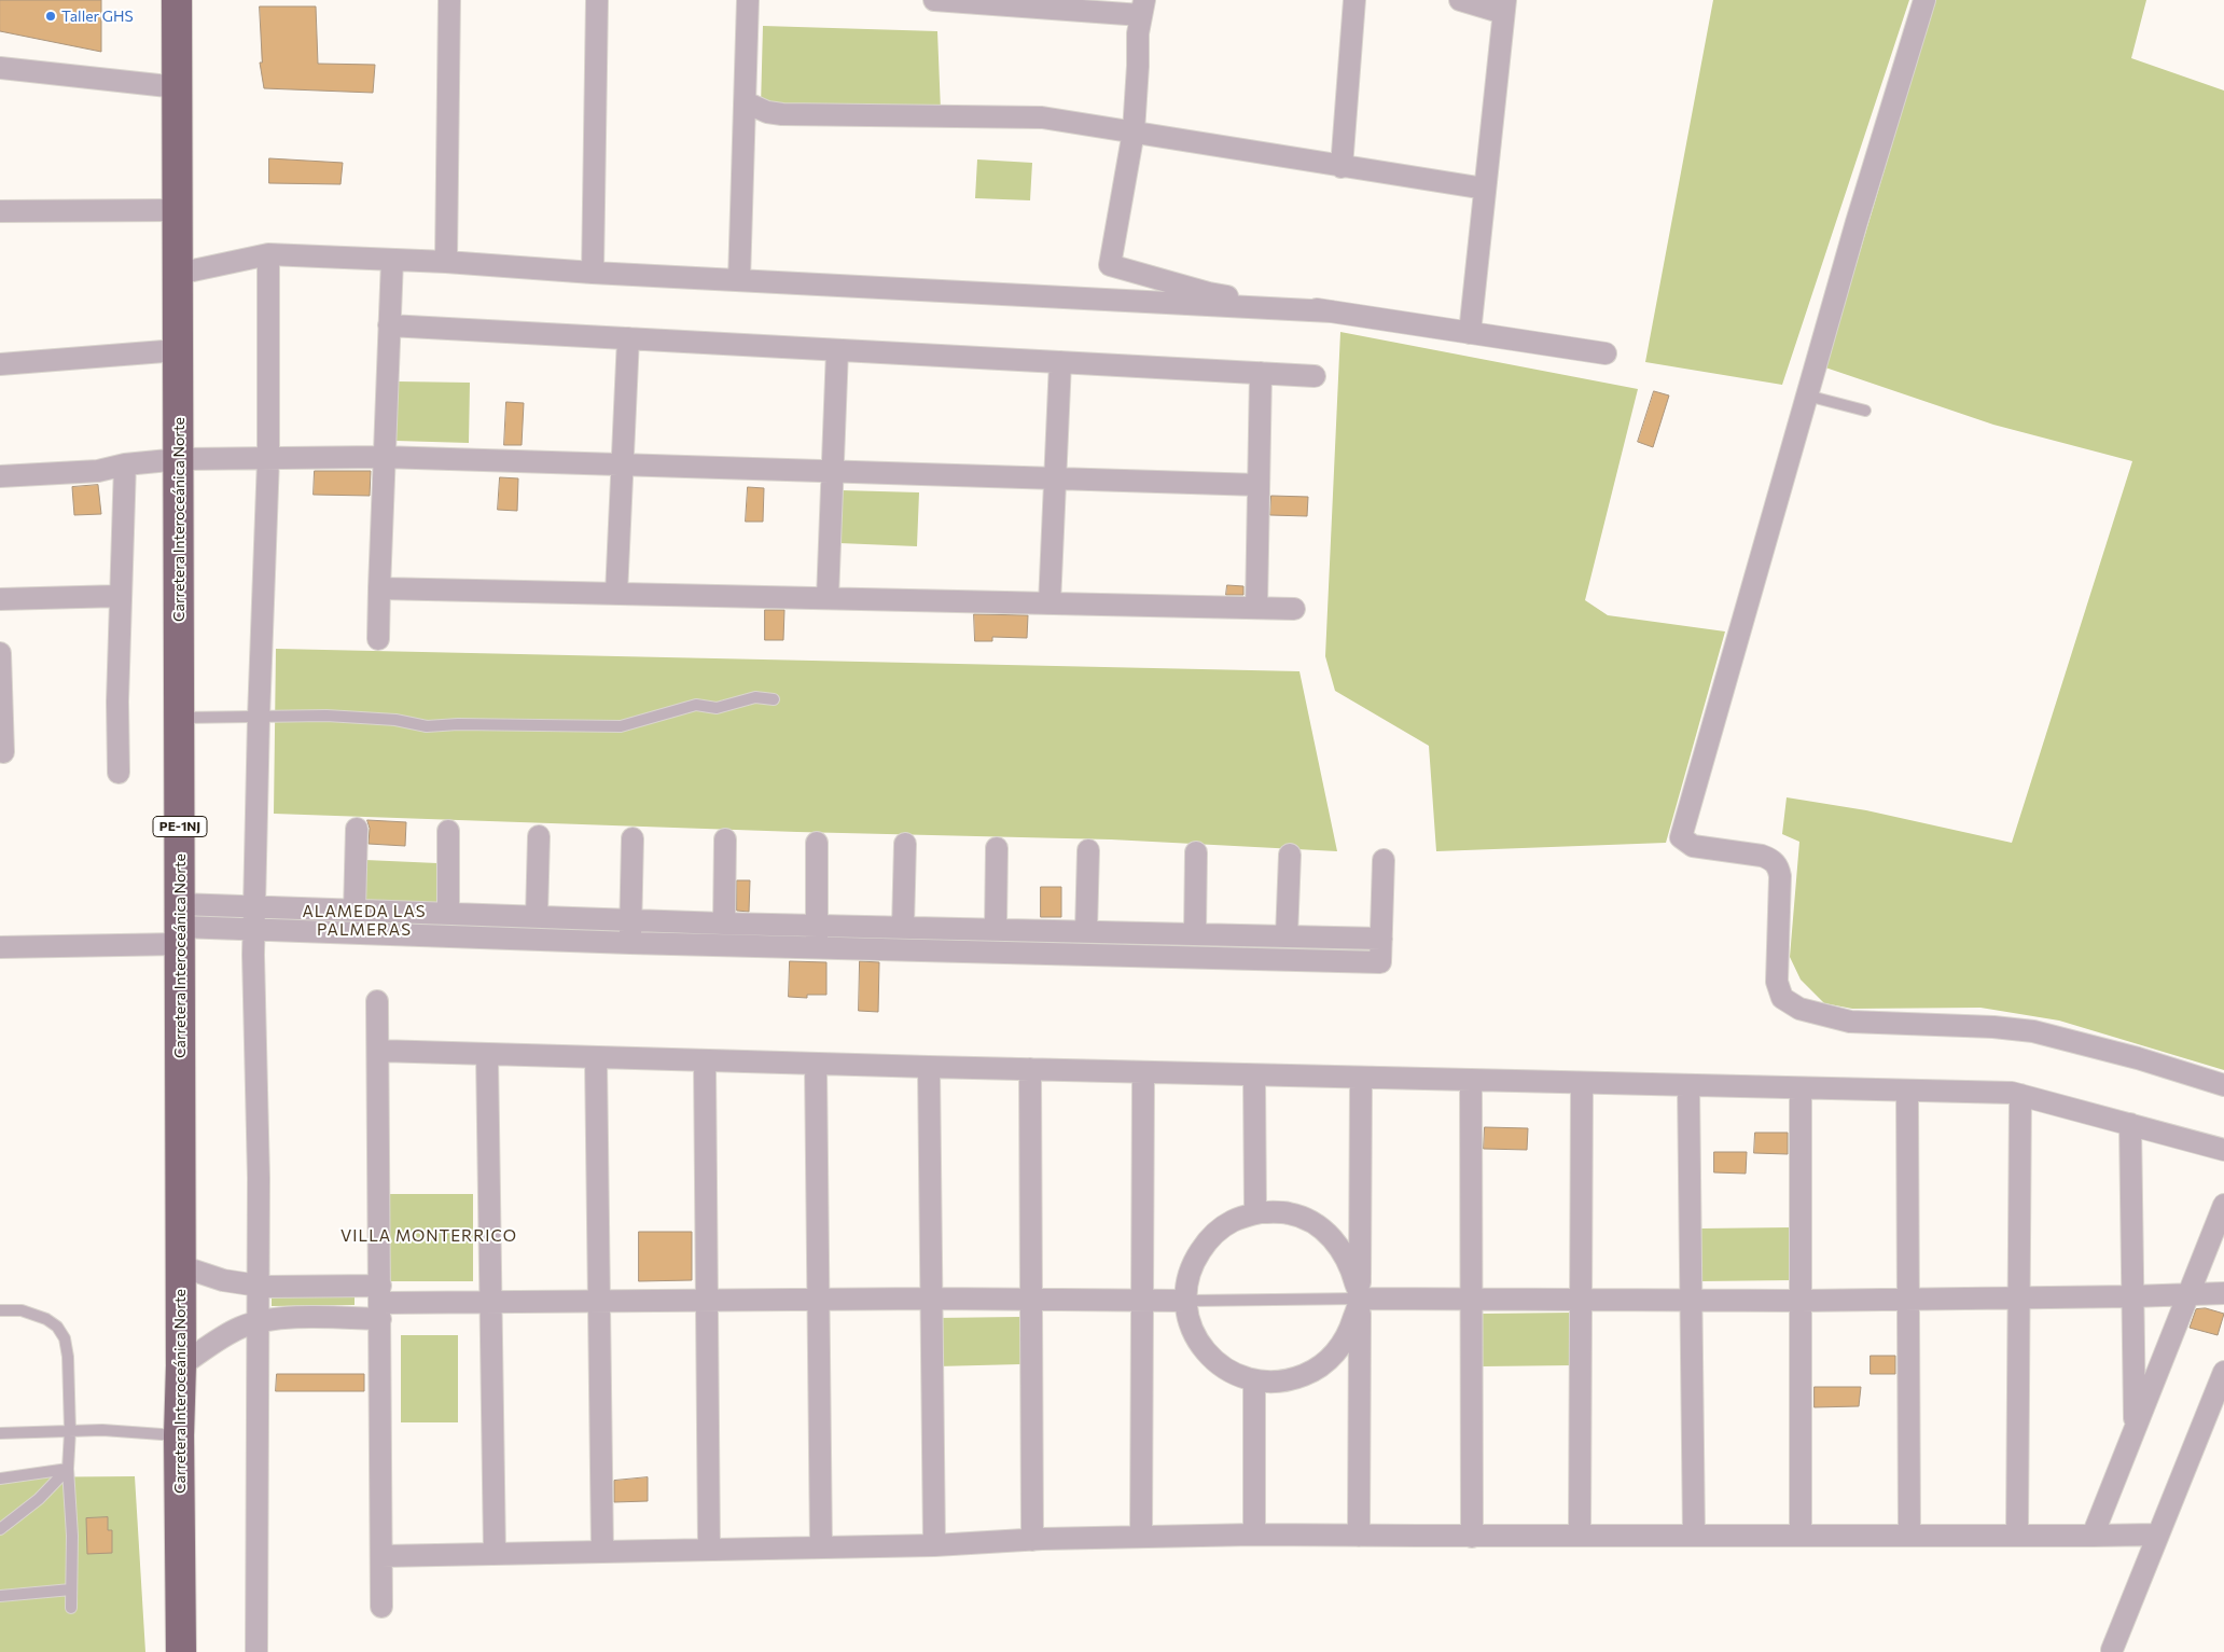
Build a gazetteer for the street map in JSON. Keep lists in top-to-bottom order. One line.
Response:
{"streets":{"highway":["Carretera Interoceánica Norte","PE-1NJ"]},"districts":["ALAMEDA LAS PALMERAS","VILLA MONTERRICO"],"places":["Taller GHS"]}
